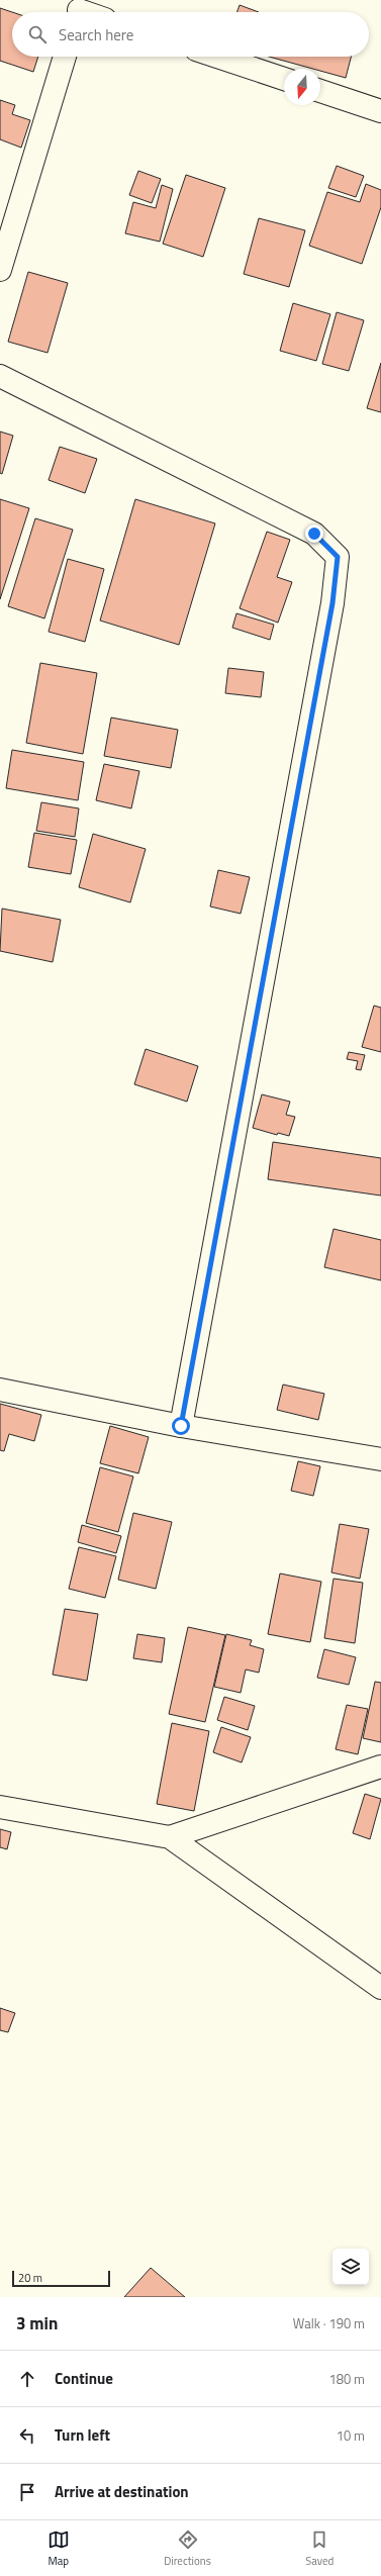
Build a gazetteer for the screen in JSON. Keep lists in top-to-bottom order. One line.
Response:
{"scale_bar":"20 m","north":"bottom","page":{"search":"Search here","scale":"20 m","heading":["3 min","Walk · 190 m"],"list":[["Continue","180 m"],["Turn left","10 m"],"Arrive at destination"],"nav":["Map","Directions","Saved"]}}
